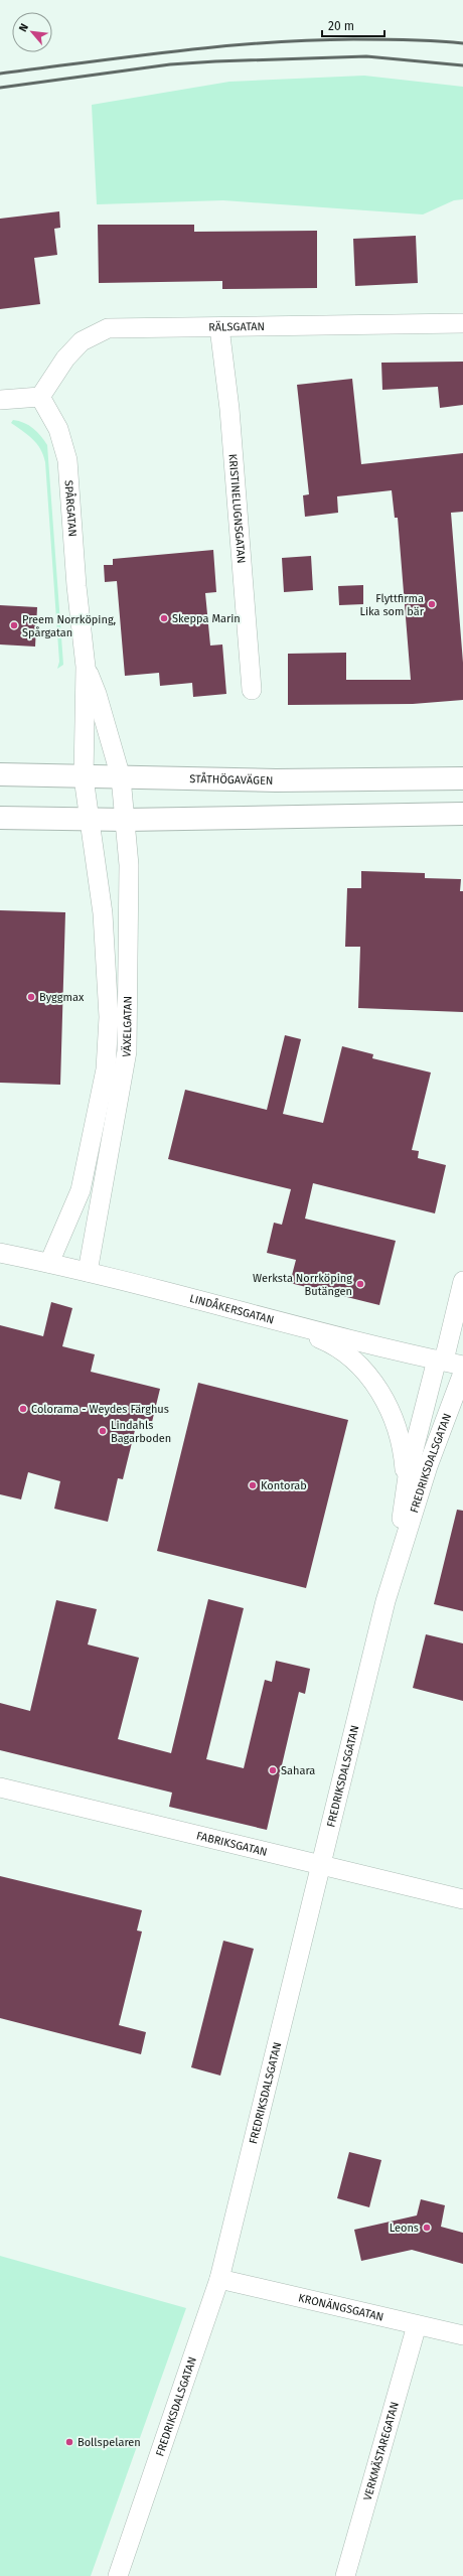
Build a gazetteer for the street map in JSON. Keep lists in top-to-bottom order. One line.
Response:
{"streets":{"main road":["STÅTHÖGAVÄGEN"],"street":["RÄLSGATAN","SPÅRGATAN","KRISTINELUGNSGATAN","VÄXELGATAN","LINDÅKERSGATAN","FREDRIKSDALSGATAN","FABRIKSGATAN","KRONÄNGSGATAN","VERKMÄSTAREGATAN"]},"crossings":[["RÄLSGATAN","SPÅRGATAN"],["RÄLSGATAN","KRISTINELUGNSGATAN"],["SPÅRGATAN","STÅTHÖGAVÄGEN"],["SPÅRGATAN","VÄXELGATAN"],["STÅTHÖGAVÄGEN","VÄXELGATAN"],["VÄXELGATAN","LINDÅKERSGATAN"],["LINDÅKERSGATAN","FREDRIKSDALSGATAN"],["FREDRIKSDALSGATAN","FABRIKSGATAN"],["FREDRIKSDALSGATAN","KRONÄNGSGATAN"],["KRONÄNGSGATAN","VERKMÄSTAREGATAN"]],"places":["Flyttfirma Lika som bär","Skeppa Marin","Preem Norrköping, Spårgatan","Byggmax","Werksta Norrköping Butängen","Colorama - Weydes Färghus","Lindahls Bagarboden","Kontorab","Sahara","Leons","Bollspelaren"],"scale_bar":"20 m","north":"top left"}
